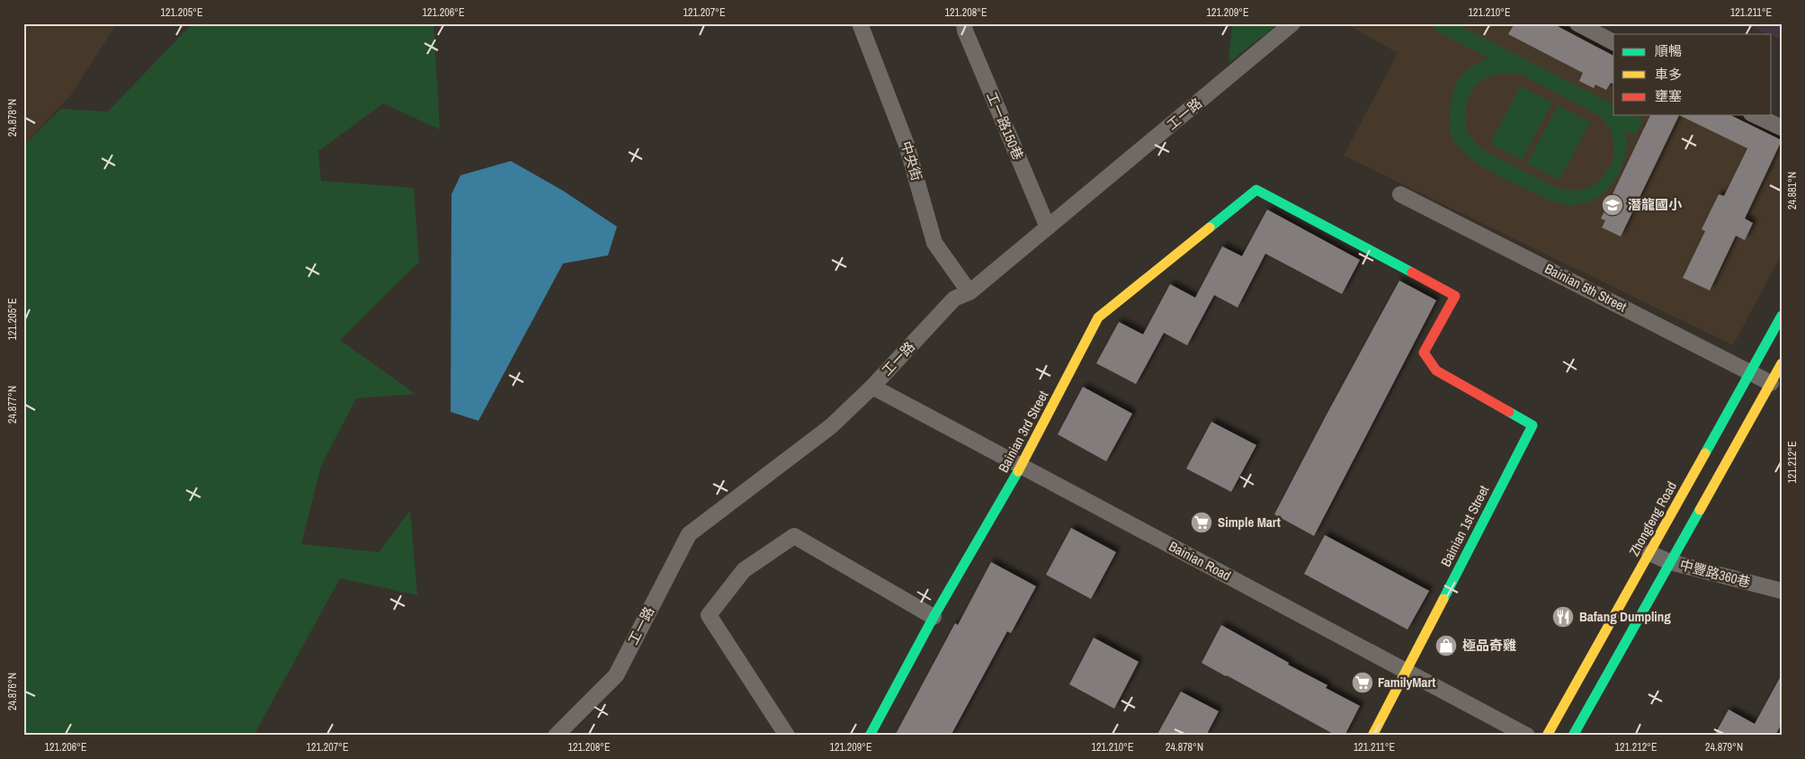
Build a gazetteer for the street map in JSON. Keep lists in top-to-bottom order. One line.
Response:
{"streets":{"street":["工一路","工一路150巷","中央街","Bainian 5th Street","Bainian 3rd Street","Zhongfeng Road","Bainian 1st Street","Bainian Road","中豐路360巷"]},"crossings":[["工一路","工一路150巷"],["工一路","中央街"],["工一路","Bainian Road"],["Bainian 5th Street","Zhongfeng Road"],["Bainian 3rd Street","Bainian 1st Street"],["Bainian 3rd Street","Bainian Road"],["Zhongfeng Road","中豐路360巷"],["Bainian 1st Street","Bainian Road"]],"places":{"school or university":["潛龍國小"],"supermarket":["Simple Mart","FamilyMart"],"restaurant":["Bafang Dumpling"],"shop":["極品奇雞"]},"legend":["順暢","車多","壅塞"],"coordinates":["121.205°E","121.206°E","121.207°E","121.208°E","121.209°E","121.210°E","121.211°E","24.878°N","24.881°N","24.877°N","121.212°E","24.876°N","24.879°N"]}
